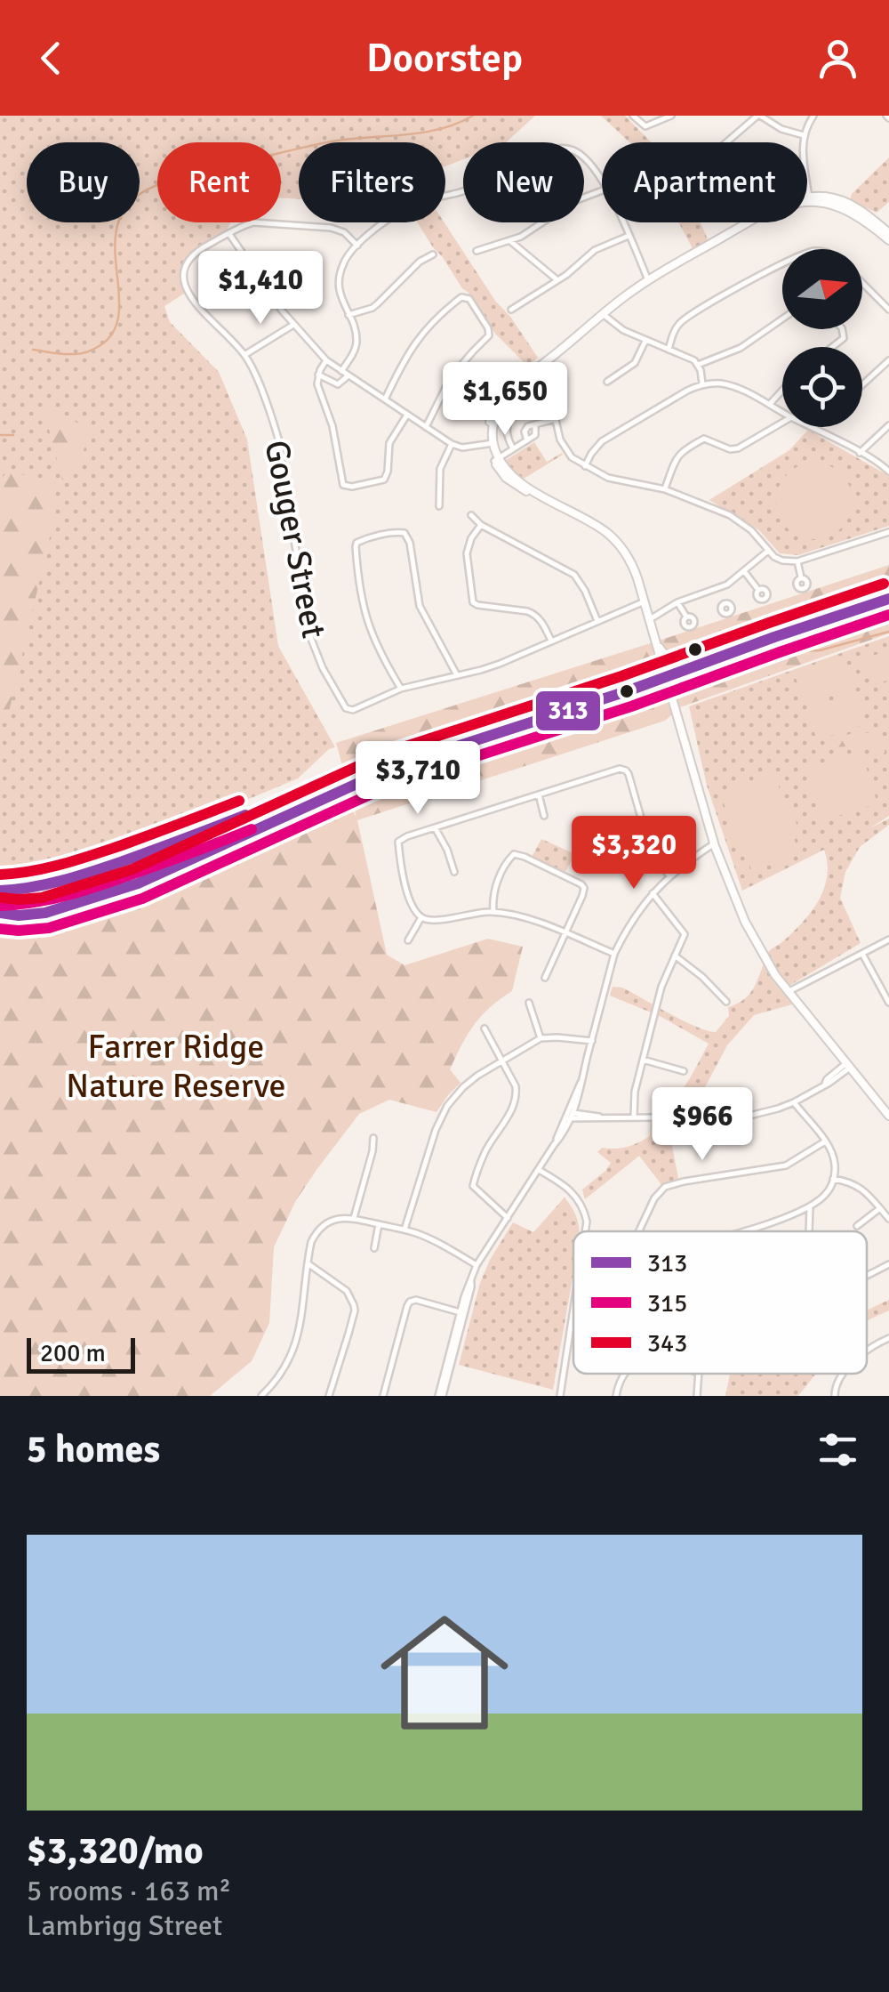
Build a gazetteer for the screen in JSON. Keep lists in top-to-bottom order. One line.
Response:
{"streets":{"street":["Gouger Street"]},"parks":["Farrer Ridge Nature Reserve"],"lines":["transit line 343","transit line 313","transit line 315"],"legend":["313","315","343"],"scale_bar":"200 m","north":"right","page":{"header":"Doorstep","chip":["Buy","Rent","Filters","New","Apartment"],"price":["$1,410","$1,650","$3,710","$3,320","$966"],"scale":"200 m","heading":"5 homes","list":[{"name":"$3,320/mo","note":"5 rooms · 163 m² · Lambrigg Street"}]}}
